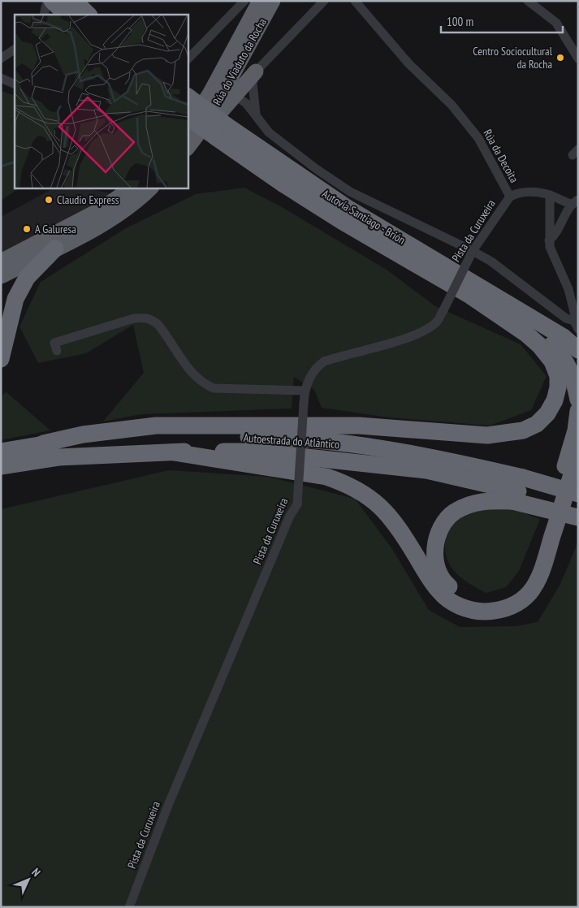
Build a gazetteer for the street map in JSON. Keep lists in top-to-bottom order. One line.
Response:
{"streets":{"highway":["Rúa do Viaduto da Rocha","Autovía Santiago - Brión","Autoestrada do Atlántico"],"street":["Rúa da Decoita","Pista da Curuxeira"]},"crossings":[["Rúa do Viaduto da Rocha","Autovía Santiago - Brión"],["Rúa da Decoita","Pista da Curuxeira"]],"places":["Centro Sociocultural da Rocha","Claudio Express","A Galuresa"],"scale_bar":"100 m","north":"top right"}
